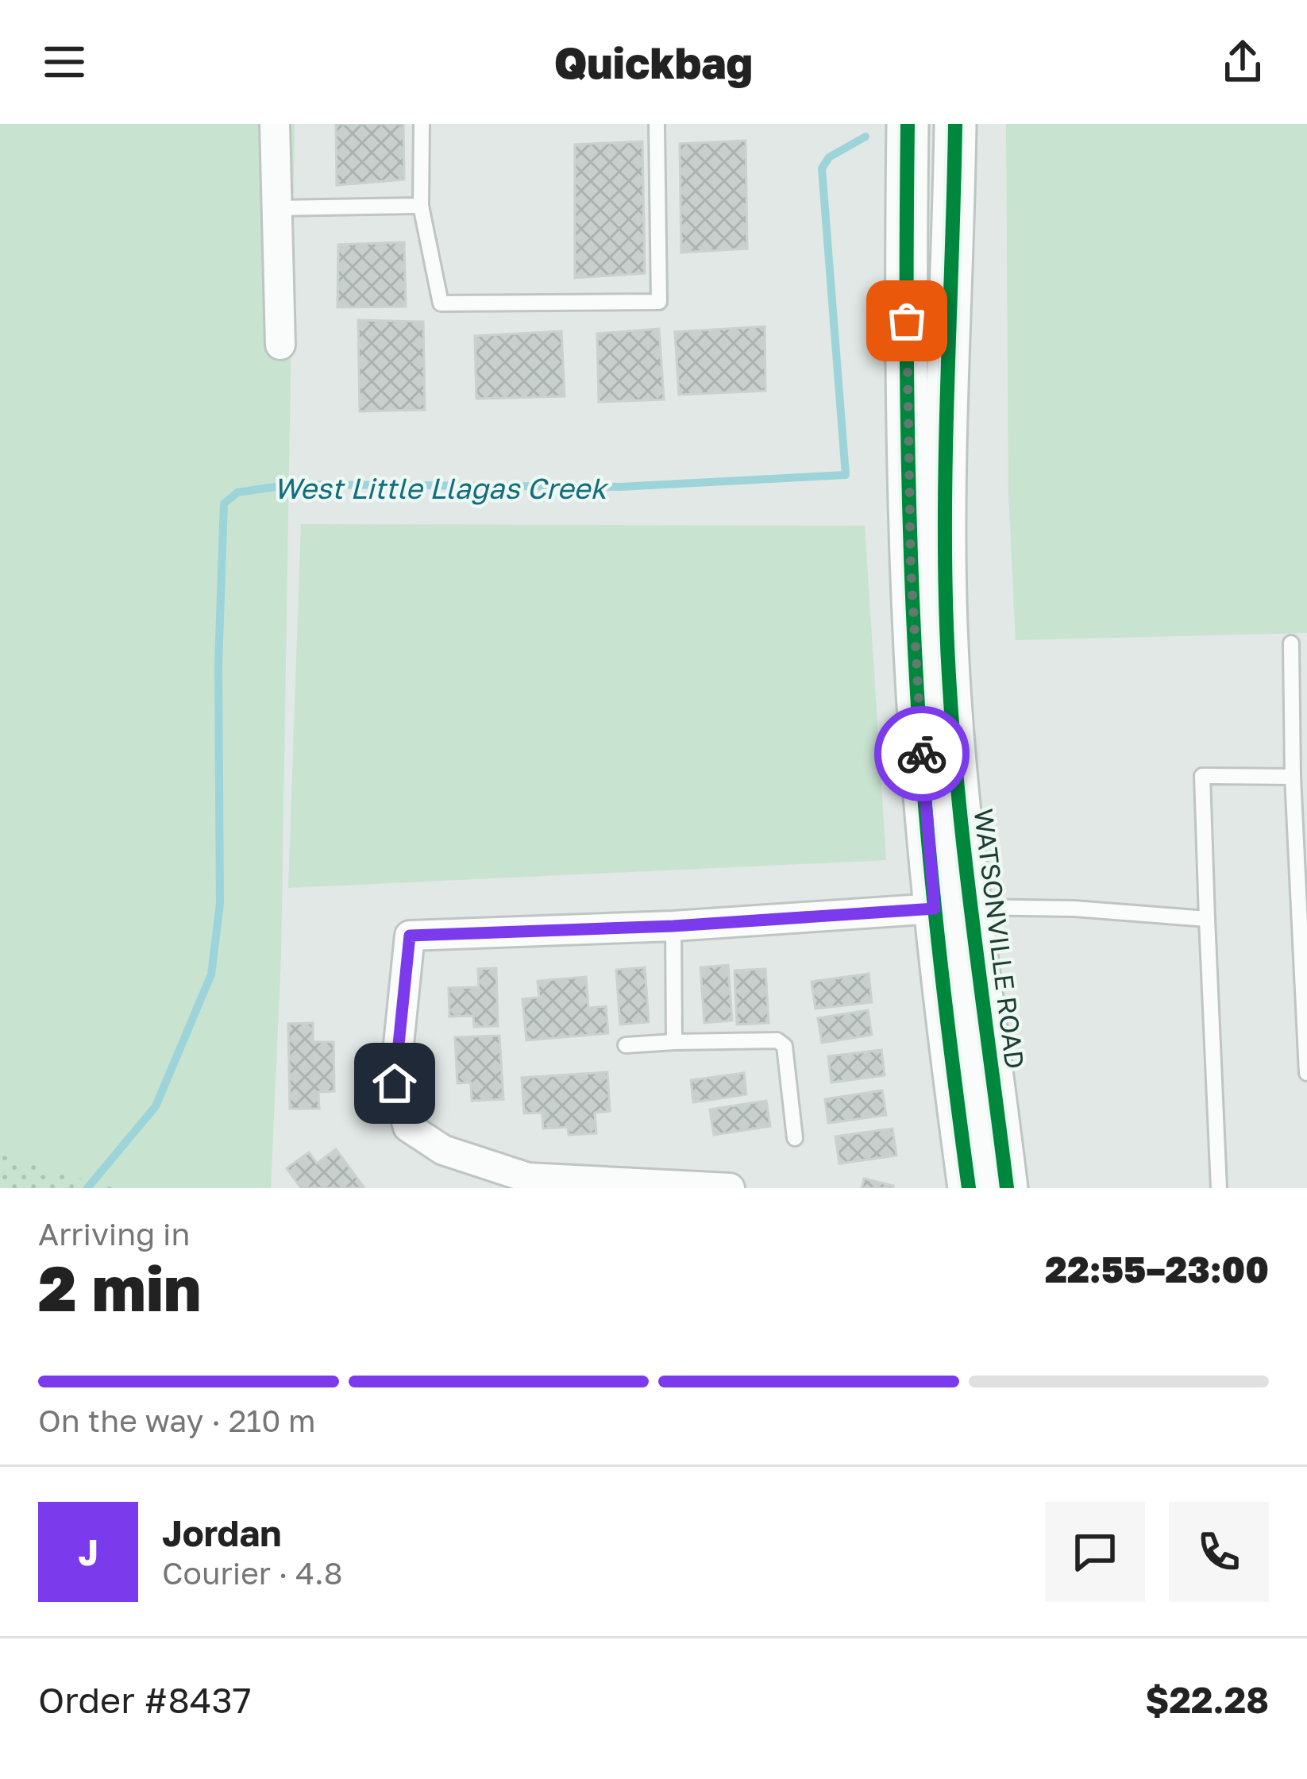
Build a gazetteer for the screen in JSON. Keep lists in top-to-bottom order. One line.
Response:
{"streets":{"main road":["WATSONVILLE ROAD"]},"water":["West Little Llagas Creek"],"page":{"header":"Quickbag","heading":["2 min","Arriving in","22:55–23:00"],"panel":["Jordan","Courier · 4.8","Order #8437","$22.28"],"bar":"On the way · 210 m","round":"J"}}
